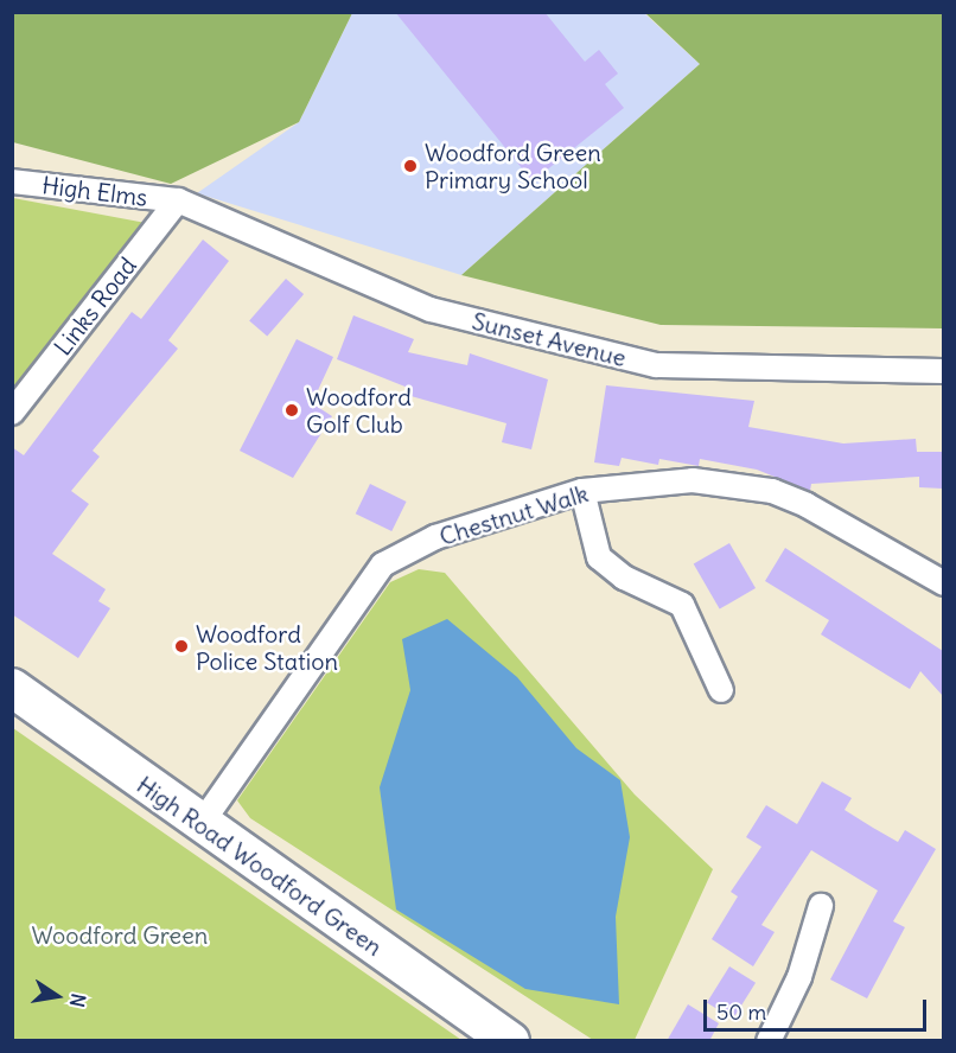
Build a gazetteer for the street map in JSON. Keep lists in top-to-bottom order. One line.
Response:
{"streets":{"main road":["High Road Woodford Green"],"street":["High Elms","Links Road","Sunset Avenue","Chestnut Walk"]},"crossings":[["High Elms","Links Road"],["High Elms","Sunset Avenue"],["Links Road","Sunset Avenue"],["Chestnut Walk","High Road Woodford Green"]],"parks":["Woodford Green"],"places":["Woodford Green Primary School","Woodford Golf Club","Woodford Police Station"],"scale_bar":"50 m","north":"right"}
